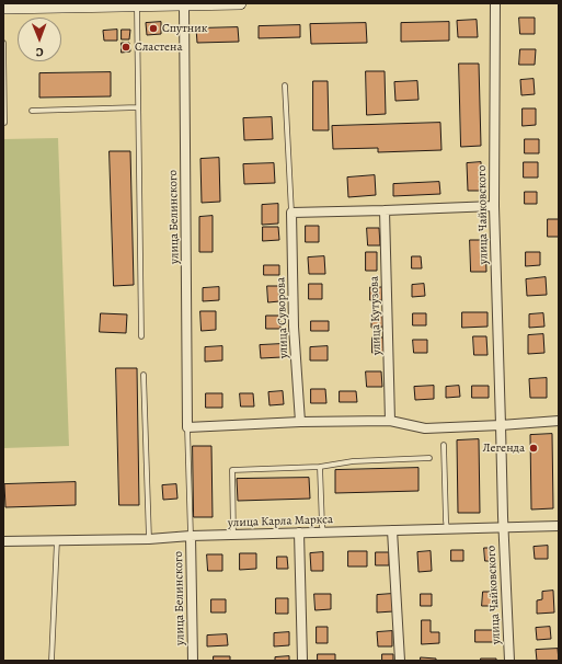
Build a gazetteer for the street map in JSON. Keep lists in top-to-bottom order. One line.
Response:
{"streets":{"street":["улица Чайковского","улица Белинского","улица Кутузова","улица Суворова","улица Карла Маркса"]},"crossings":[["улица Чайковского","улица Карла Маркса"],["улица Белинского","улица Карла Маркса"]],"places":["Спутник","Сластена","Легенда"],"north":"bottom"}
